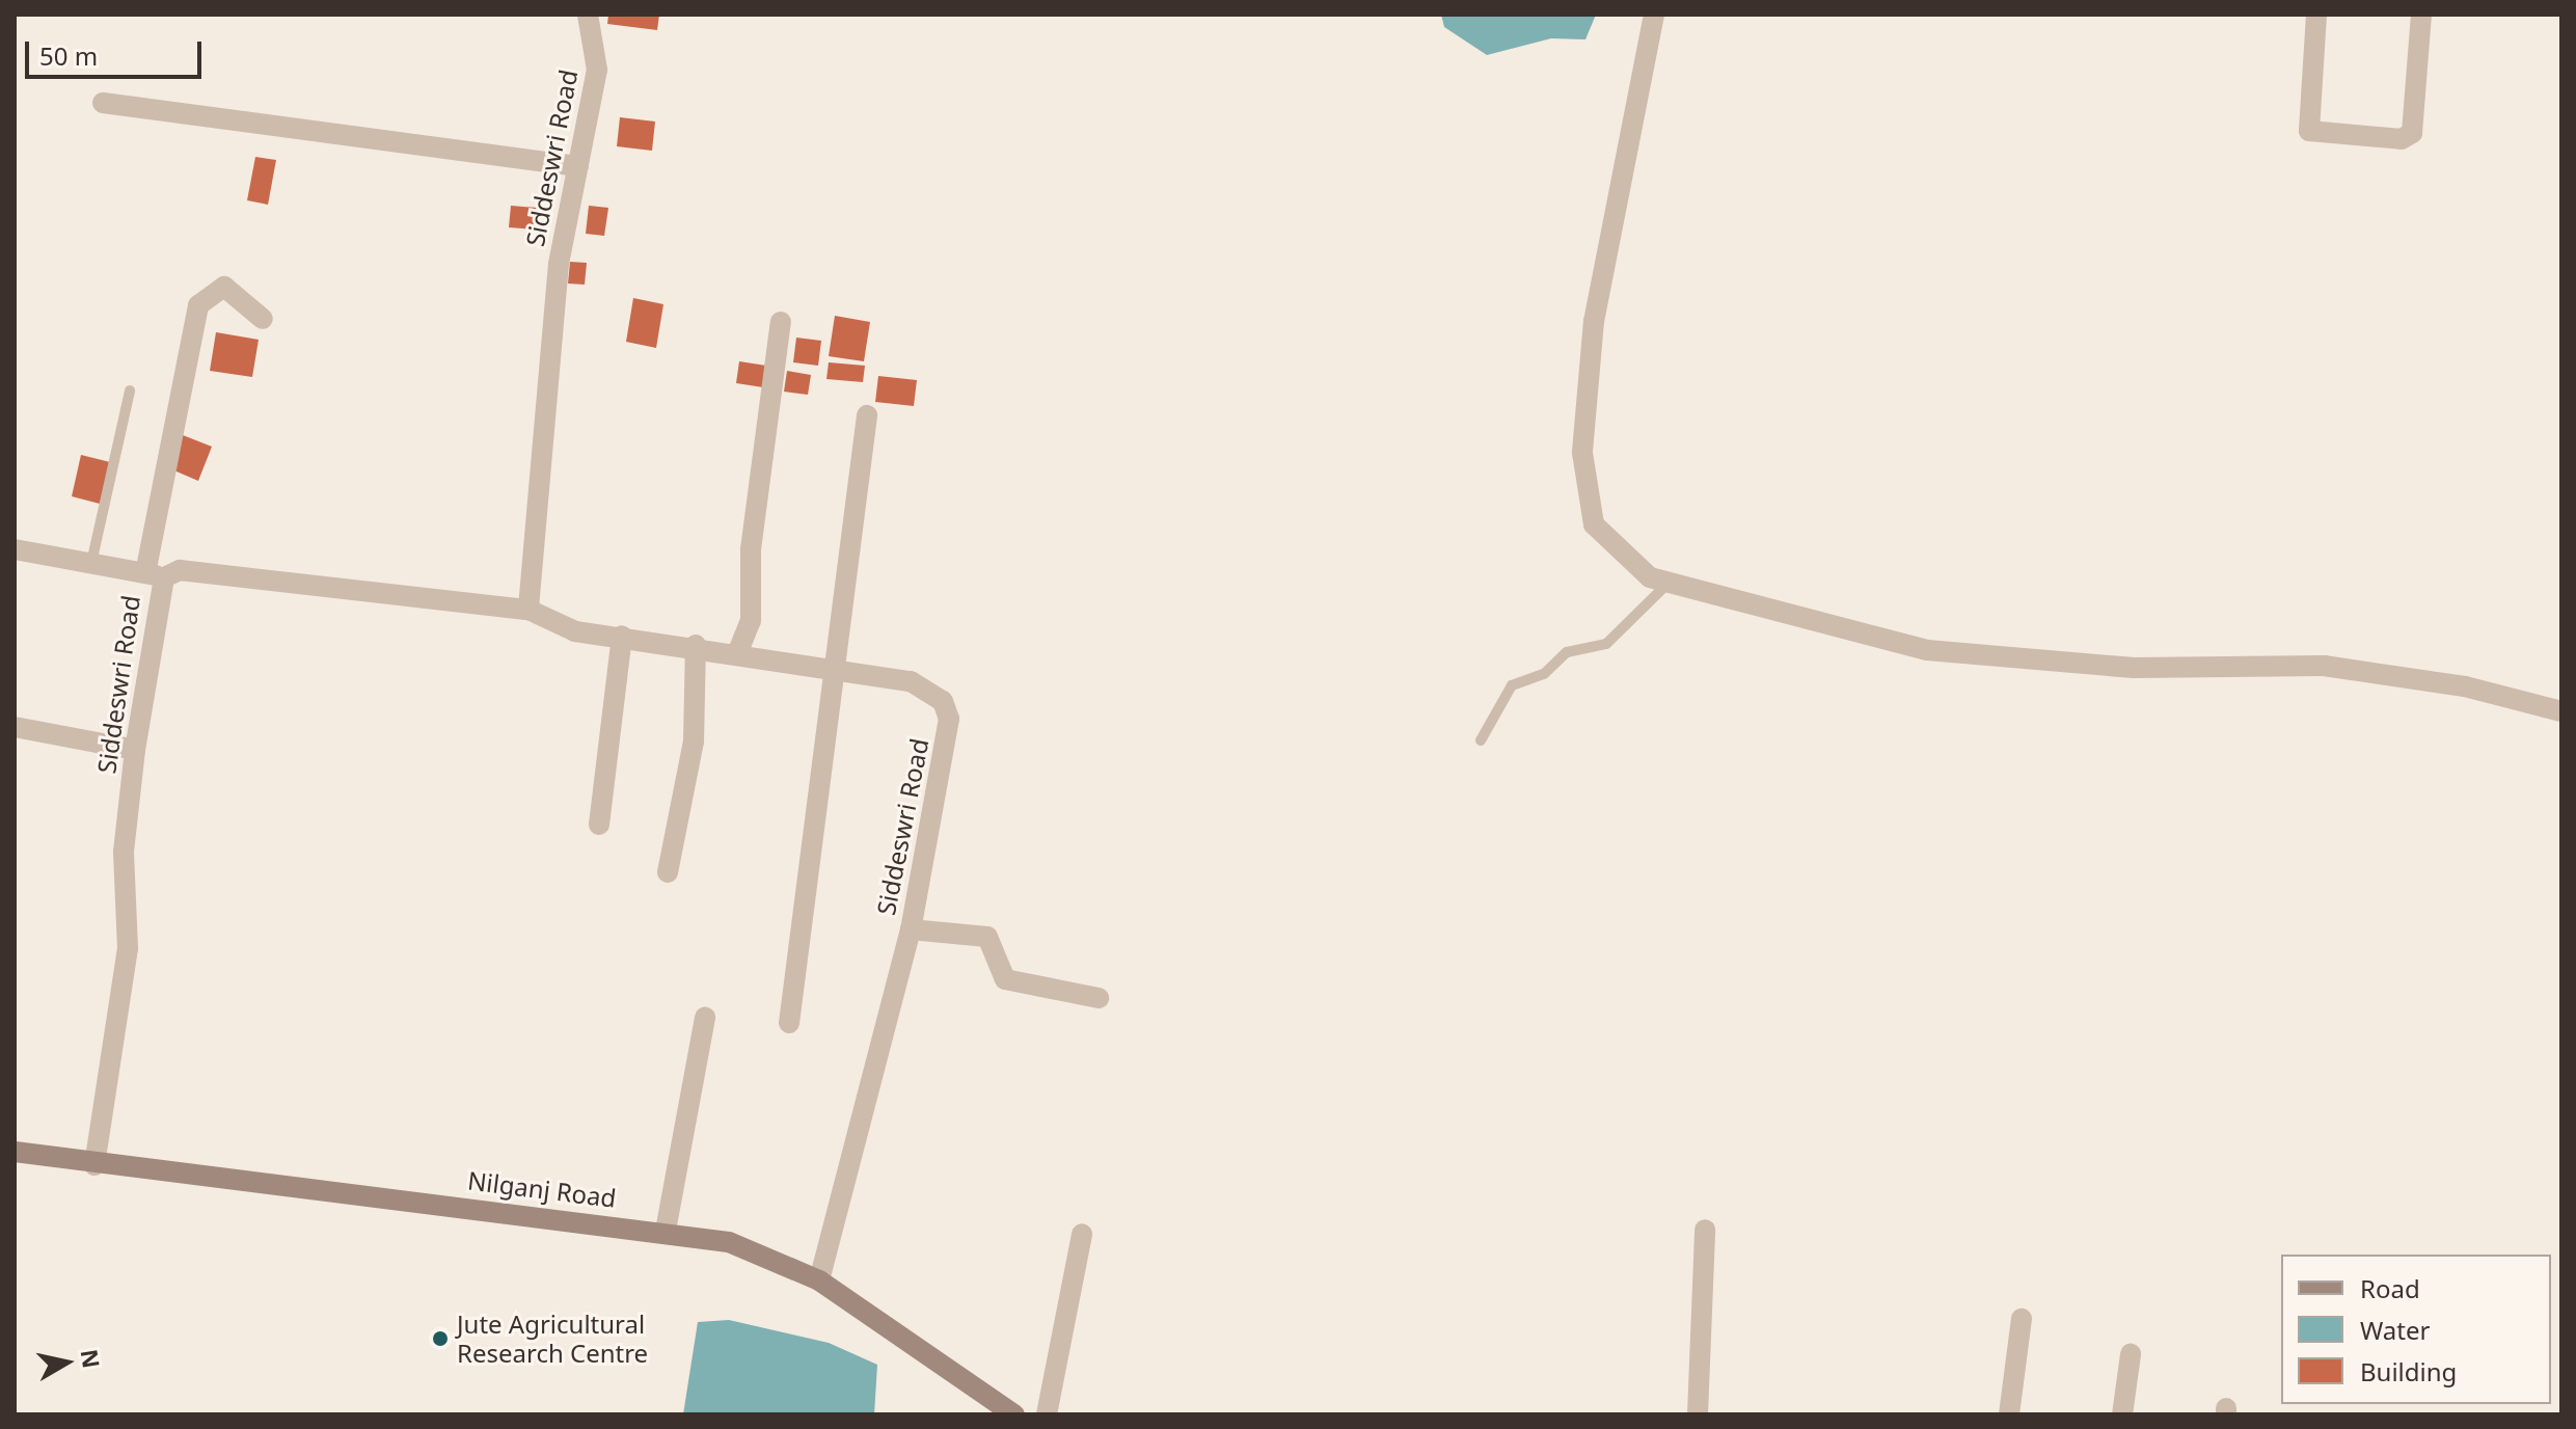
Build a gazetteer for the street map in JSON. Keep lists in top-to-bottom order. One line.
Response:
{"streets":{"street":["Siddeswri Road","Nilganj Road"]},"crossings":[["Siddeswri Road","Nilganj Road"]],"places":["Jute Agricultural Research Centre"],"legend":["Road","Water","Building"],"scale_bar":"50 m","north":"right"}
